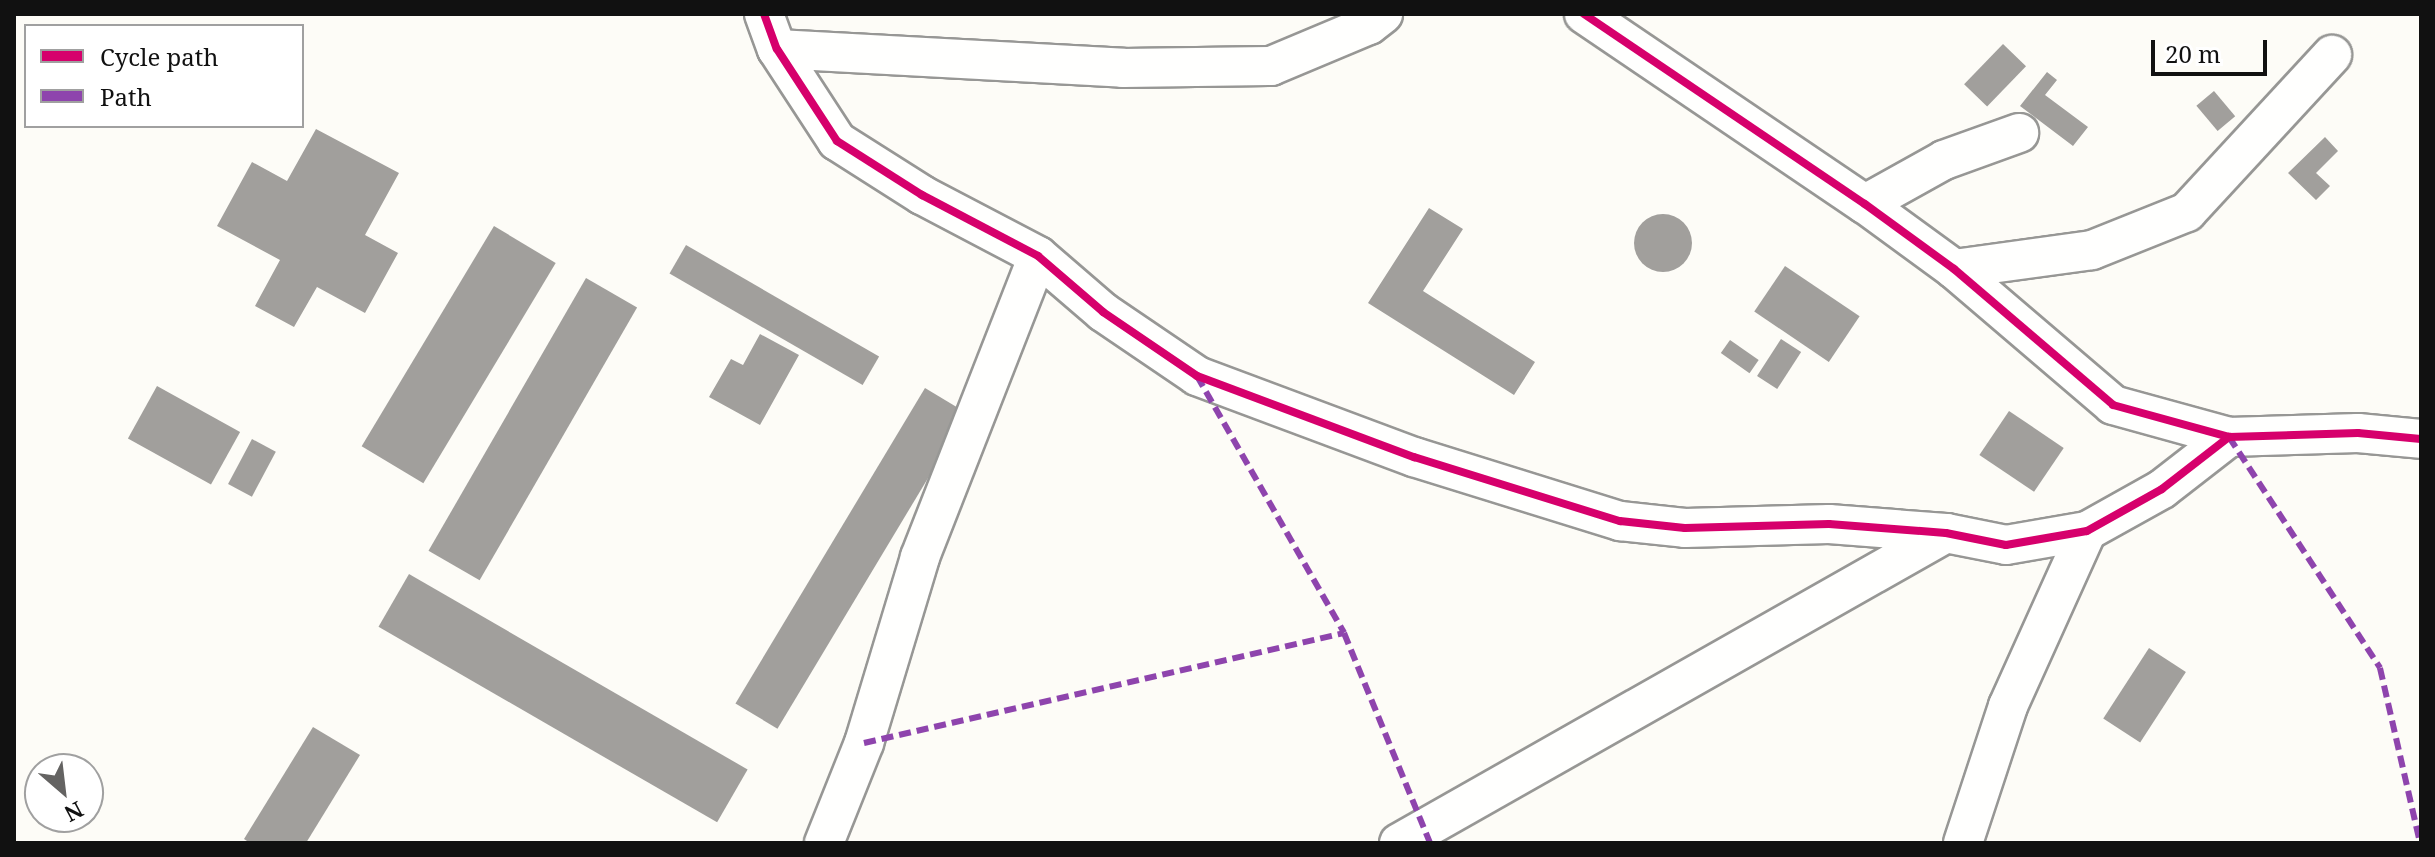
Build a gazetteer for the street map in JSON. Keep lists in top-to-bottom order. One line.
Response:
{"legend":["Cycle path","Path"],"scale_bar":"20 m","north":"bottom right"}
